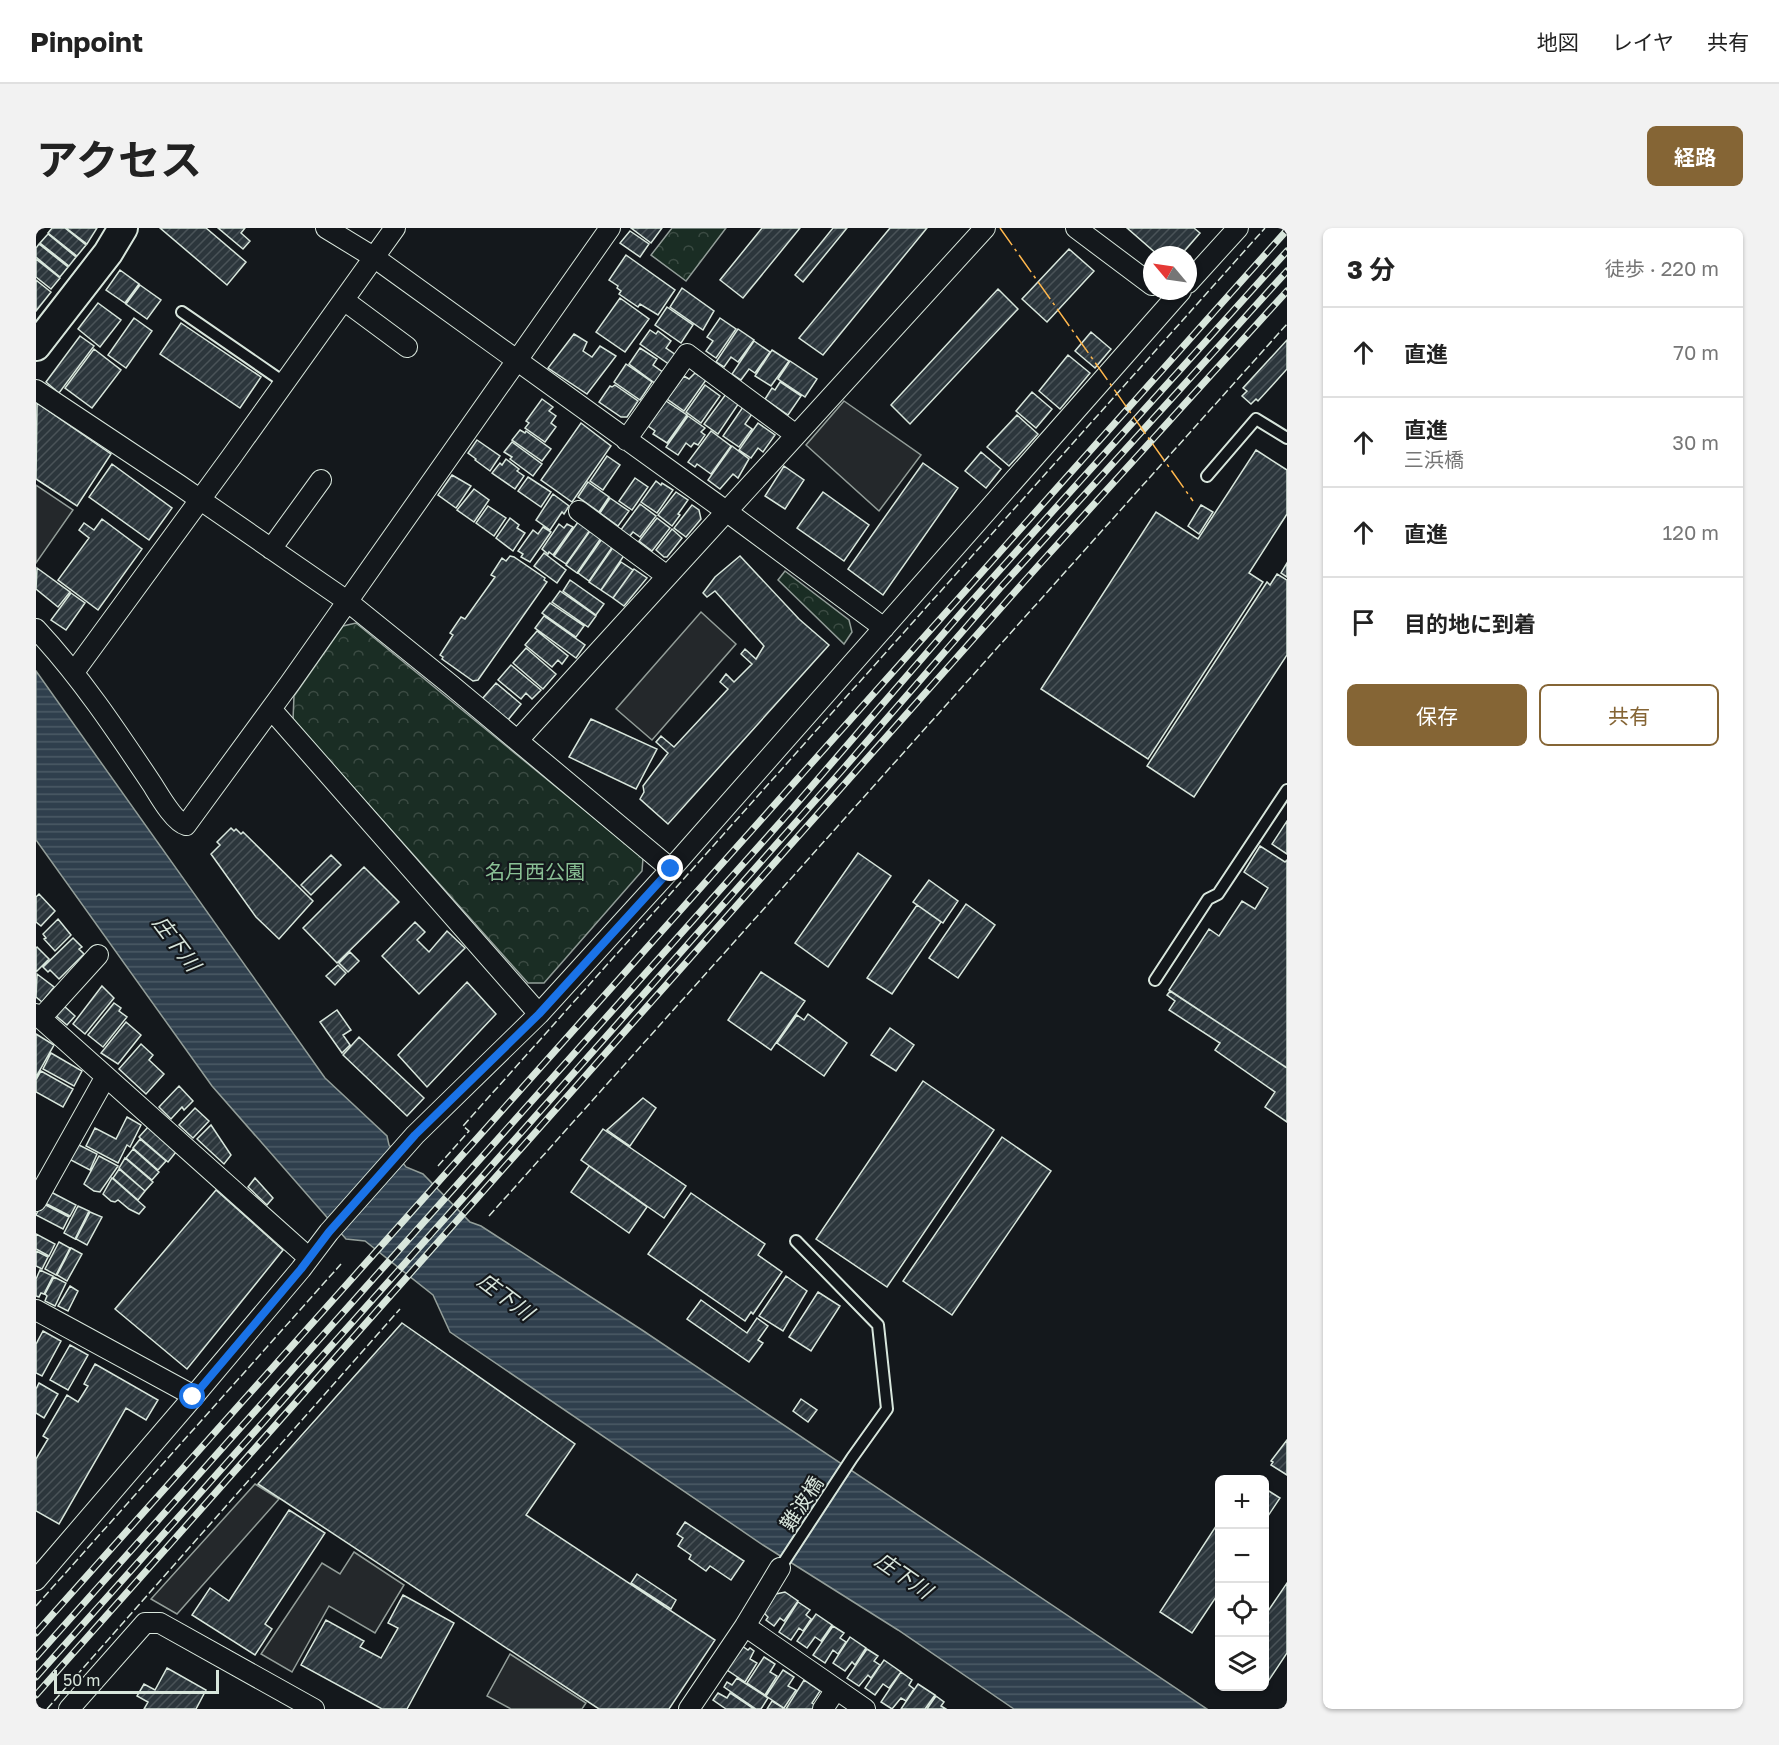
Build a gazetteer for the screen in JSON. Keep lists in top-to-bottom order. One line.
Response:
{"streets":{"lane":["難波橋"]},"water":["庄下川"],"parks":["名月西公園"],"scale_bar":"50 m","north":"top left","page":{"header":"Pinpoint","nav":["地図","レイヤ","共有"],"title":"アクセス","buttons":["経路",["保存","共有"]],"heading":["3 分","徒歩 · 220 m"],"list":[["直進","70 m"],["直進","三浜橋","30 m"],["直進","120 m"],"目的地に到着"],"map_buttons":["+","−"],"scale":"50 m"}}
